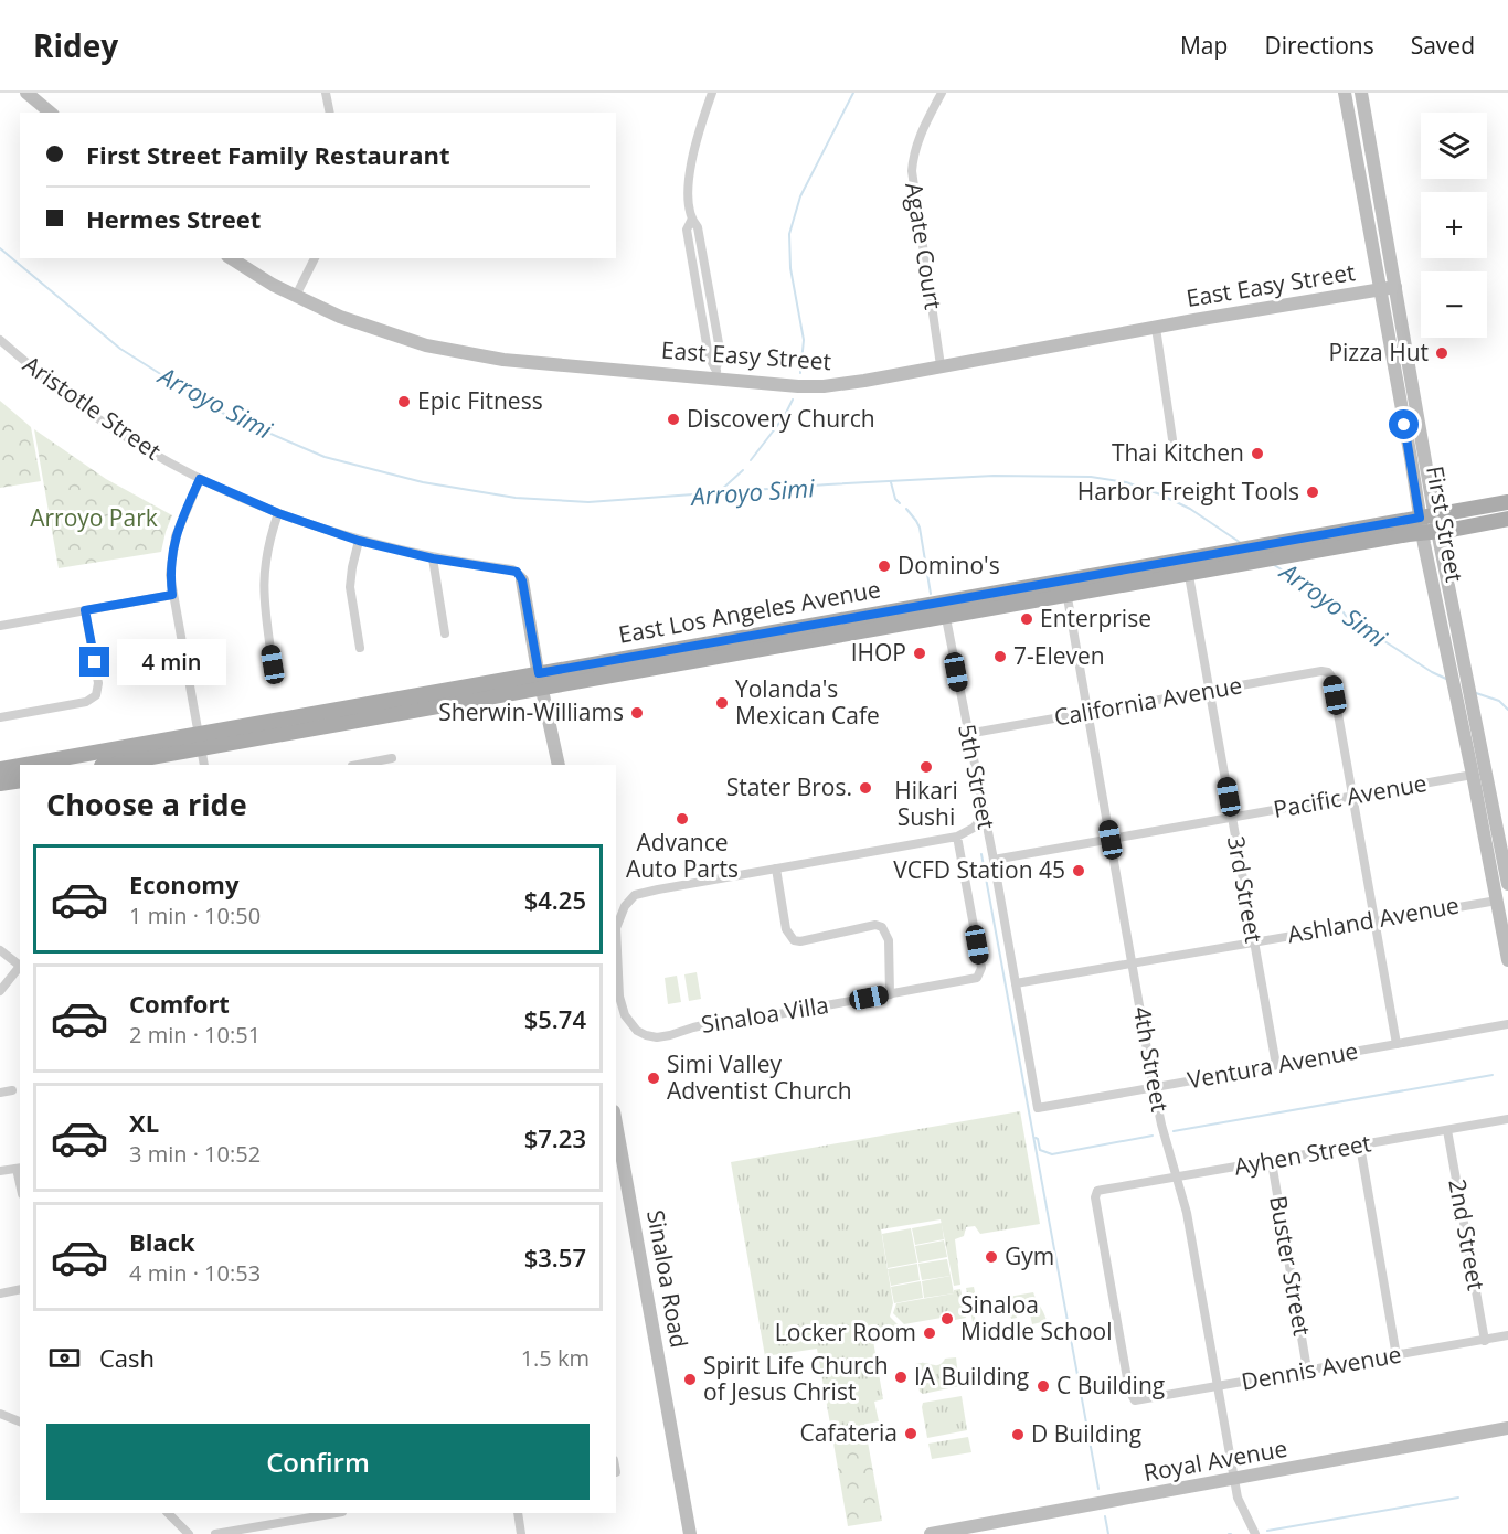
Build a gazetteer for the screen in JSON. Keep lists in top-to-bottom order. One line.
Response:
{"streets":{"main road":["East Easy Street","First Street","East Los Angeles Avenue","Sinaloa Road","Royal Avenue"],"street":["Agate Court","Aristotle Street","California Avenue","5th Street","Pacific Avenue","3rd Street","Ashland Avenue","Sinaloa Villa","4th Street","Ventura Avenue","Ayhen Street","2nd Street","Buster Street","Dennis Avenue"]},"crossings":[["Agate Court","East Easy Street"],["East Easy Street","First Street"],["First Street","East Los Angeles Avenue"],["First Street","Pacific Avenue"],["First Street","Ashland Avenue"],["East Los Angeles Avenue","5th Street"],["East Los Angeles Avenue","3rd Street"],["East Los Angeles Avenue","4th Street"],["California Avenue","5th Street"],["California Avenue","Pacific Avenue"],["California Avenue","3rd Street"],["California Avenue","4th Street"],["5th Street","Pacific Avenue"],["5th Street","Ashland Avenue"],["5th Street","Sinaloa Villa"],["5th Street","Ventura Avenue"],["Pacific Avenue","3rd Street"],["Pacific Avenue","4th Street"],["3rd Street","Ashland Avenue"],["3rd Street","Ventura Avenue"],["Ashland Avenue","4th Street"],["4th Street","Ventura Avenue"],["4th Street","Ayhen Street"],["4th Street","Dennis Avenue"],["4th Street","Royal Avenue"],["Ayhen Street","2nd Street"],["Ayhen Street","Buster Street"],["Ayhen Street","Dennis Avenue"],["2nd Street","Dennis Avenue"],["Buster Street","Dennis Avenue"]],"water":["Arroyo Simi"],"parks":["Arroyo Park"],"places":["Pizza Hut","Epic Fitness","Discovery Church","Thai Kitchen","Harbor Freight Tools","Domino's","Enterprise","IHOP","7-Eleven","Yolanda's Mexican Cafe","Sherwin-Williams","Hikari Sushi","Stater Bros.","Advance Auto Parts","VCFD Station 45","Simi Valley Adventist Church","Gym","Sinaloa Middle School","Locker Room","IA Building","Spirit Life Church of Jesus Christ","C Building","Cafateria","D Building"],"page":{"header":"Ridey","nav":["Map","Directions","Saved"],"map_buttons":["+","−"],"banner":["First Street Family Restaurant","Hermes Street"],"bubble":"4 min","heading":"Choose a ride","list":[{"name":"Economy","note":"1 min · 10:50","value":"$4.25"},{"name":"Comfort","note":"2 min · 10:51","value":"$5.74"},{"name":"XL","note":"3 min · 10:52","value":"$7.23"},{"name":"Black","note":"4 min · 10:53","value":"$3.57"}],"pay":["Cash","1.5 km"],"buttons":"Confirm"}}
